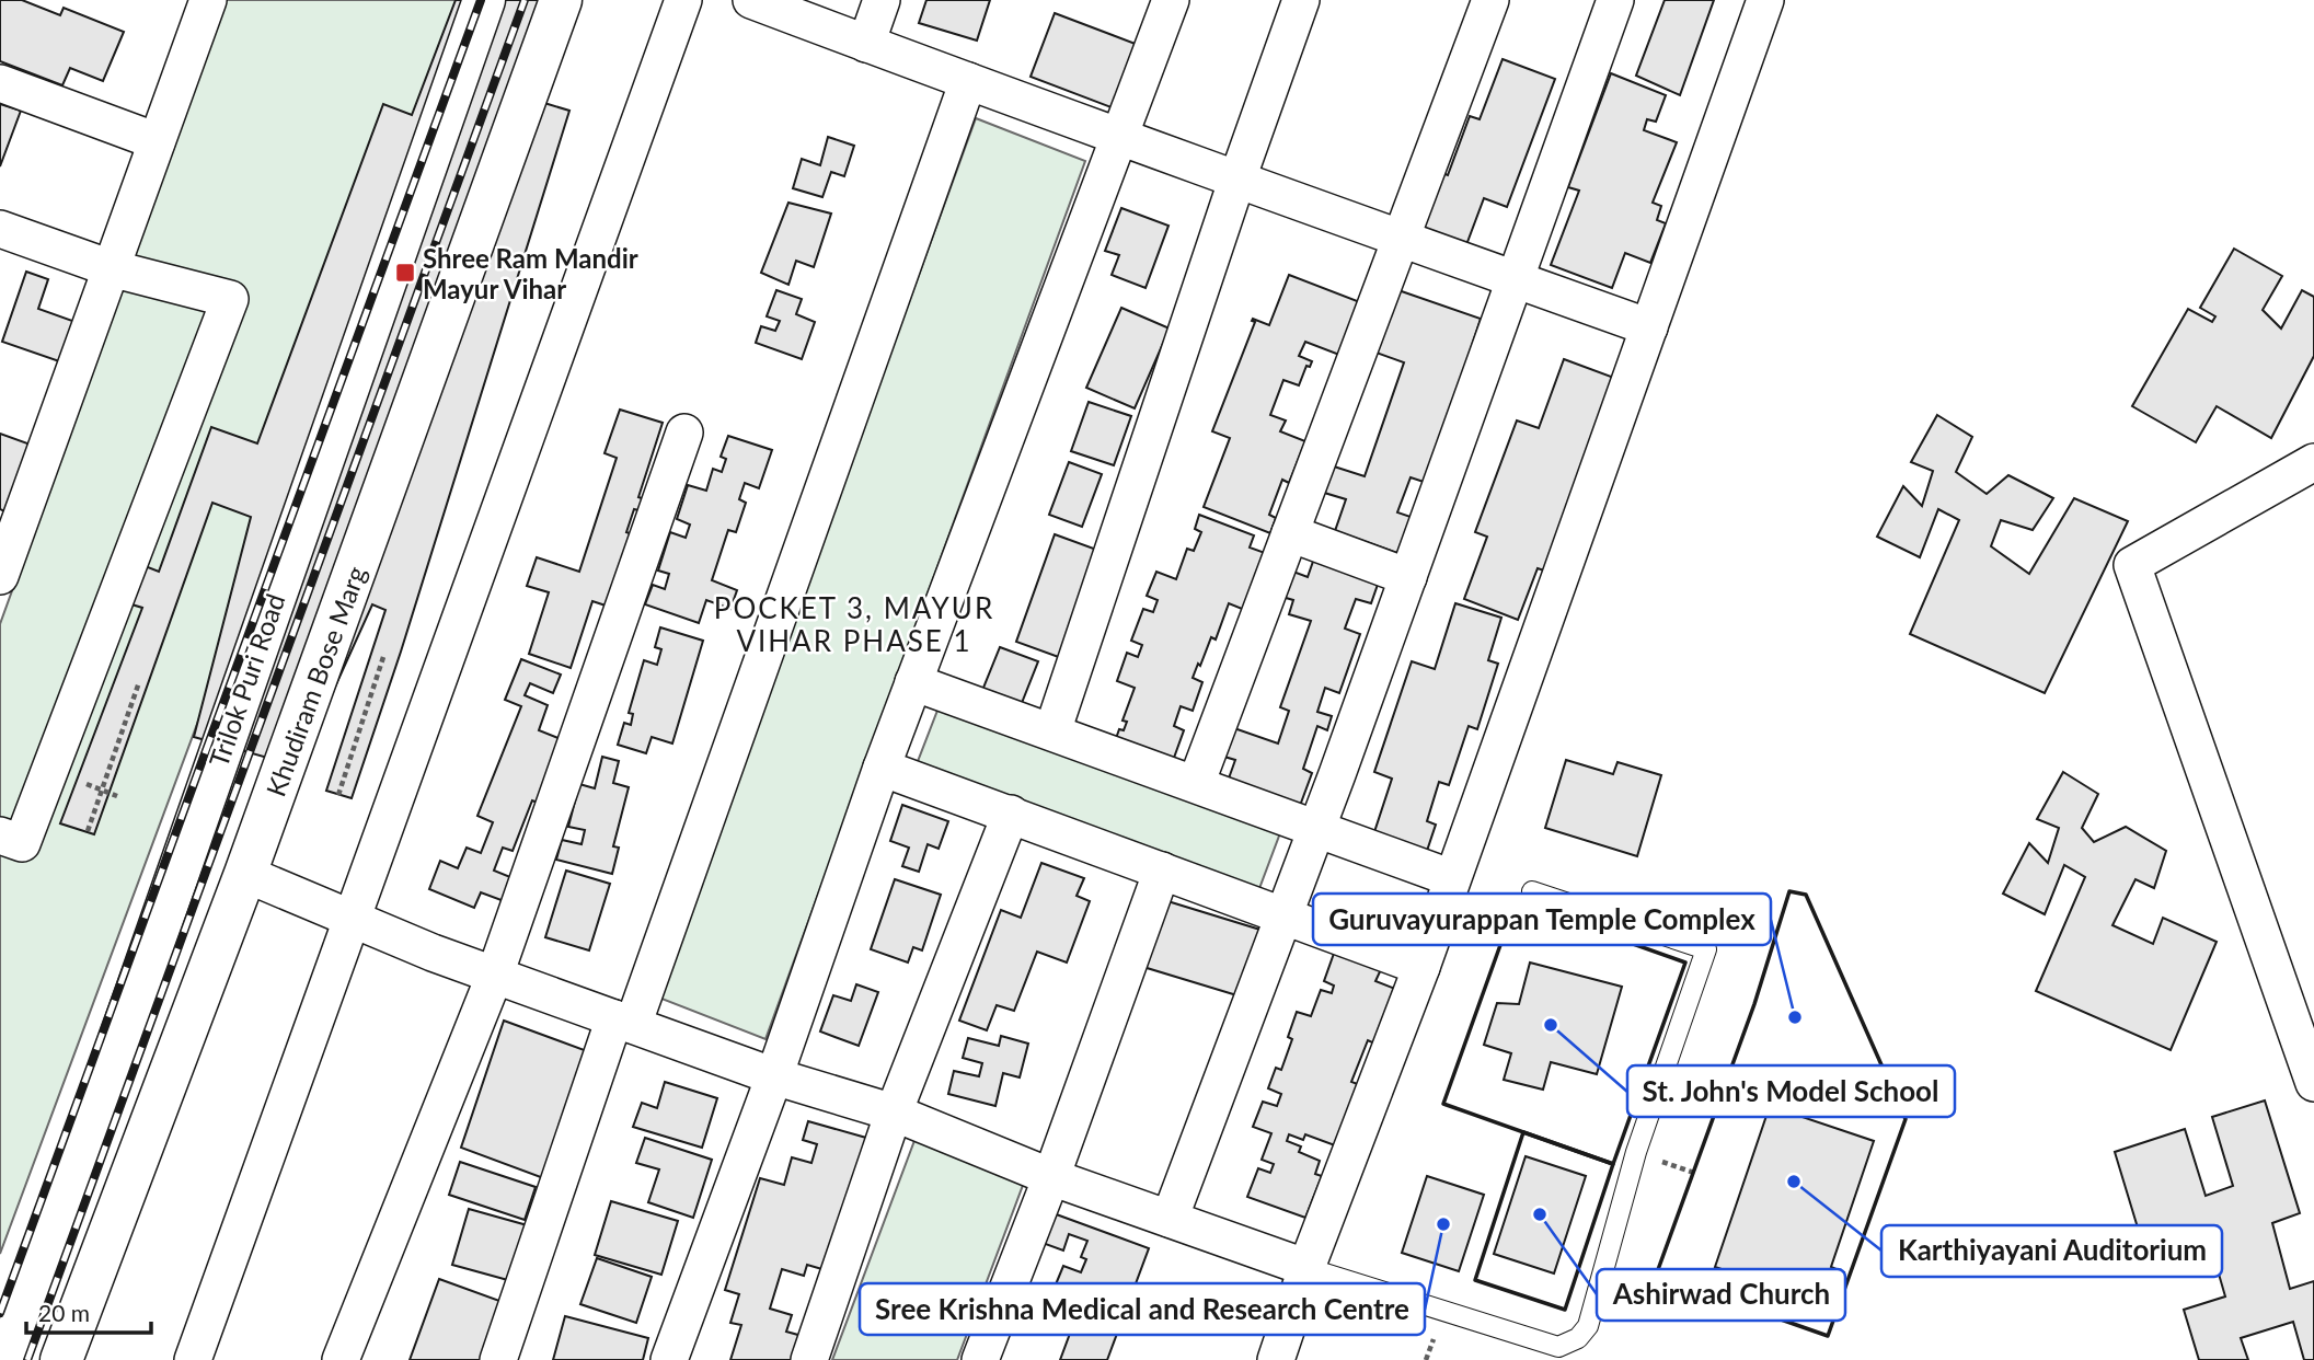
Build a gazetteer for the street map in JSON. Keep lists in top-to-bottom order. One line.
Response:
{"streets":{"street":["Trilok Puri Road","Khudiram Bose Marg"]},"districts":["POCKET 3, MAYUR VIHAR PHASE 1"],"places":{"transit":["Shree Ram Mandir Mayur Vihar"],"other":["Guruvayurappan Temple Complex","St. John's Model School","Karthiyayani Auditorium","Ashirwad Church","Sree Krishna Medical and Research Centre"]},"scale_bar":"20 m"}
